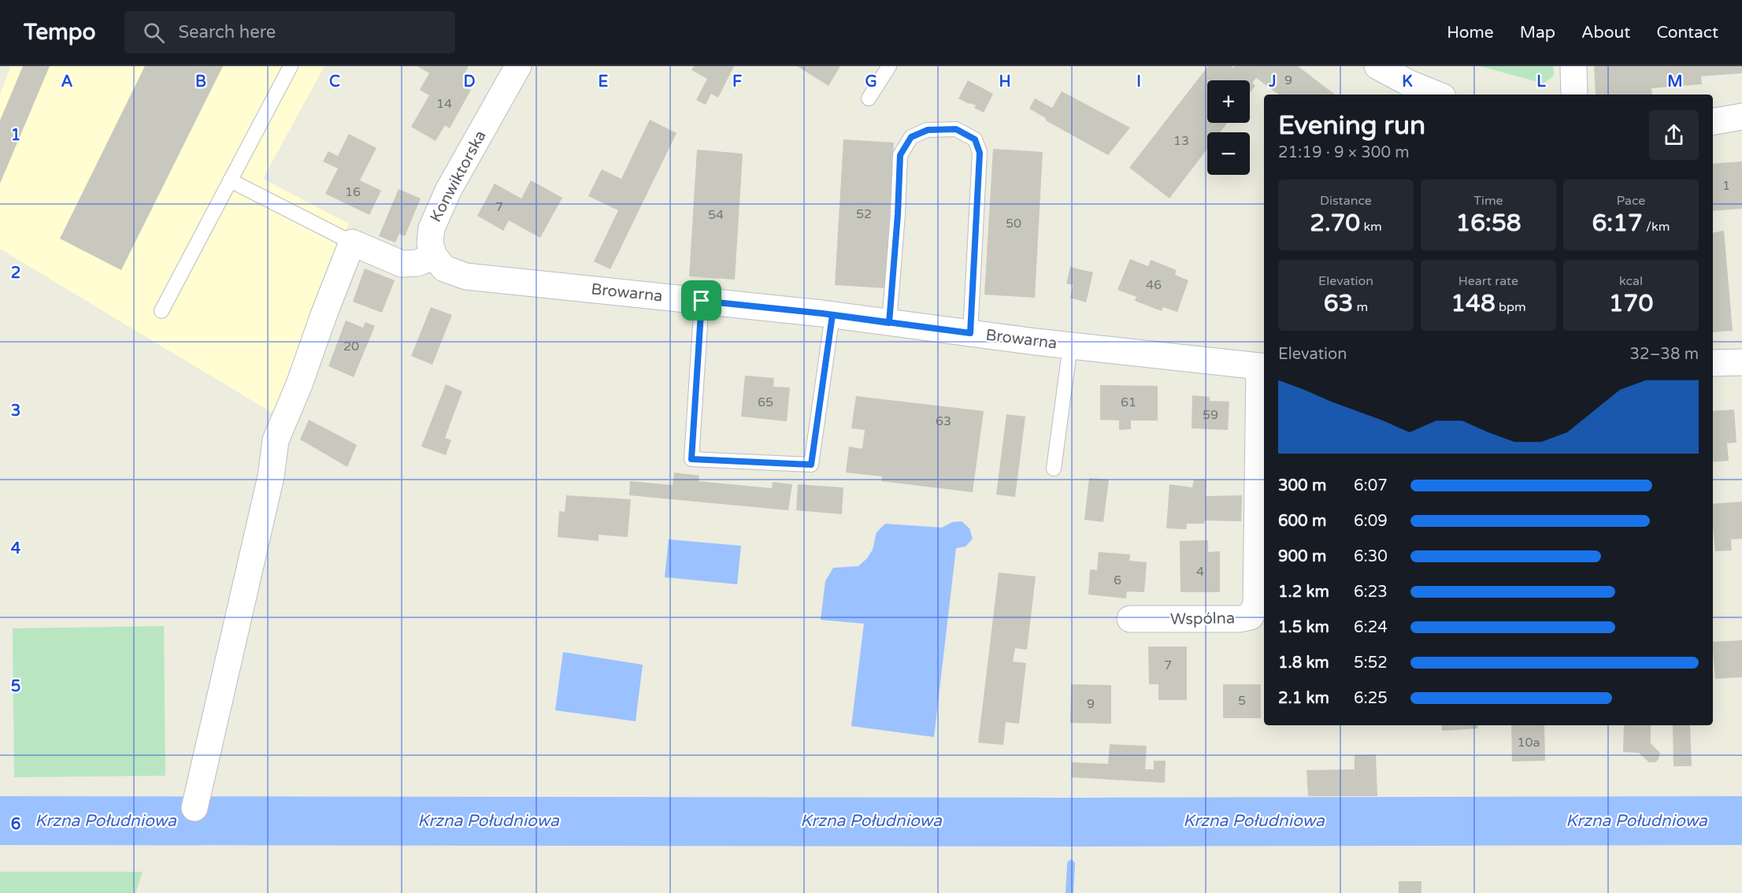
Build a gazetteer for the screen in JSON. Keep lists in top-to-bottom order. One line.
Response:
{"streets":{"street":["Konwiktorska","Browarna","Wspólna"]},"crossings":[["Konwiktorska","Browarna"],["Browarna","Wspólna"]],"water":["Krzna Południowa"],"house_numbers":["9","14","13","1","16","7","52","54","50","46","20","65","61","59","63","4","6","7","5","9","10a"],"page":{"header":"Tempo","search":"Search here","nav":["Home","Map","About","Contact"],"map_buttons":["+","−"],"heading":["Evening run","21:19 · 9 × 300 m"],"stats":[["Distance","2.70 km"],["Time","16:58"],["Pace","6:17 /km"],["Elevation","63 m"],["Heart rate","148 bpm"],["kcal","170"]],"chart":["Elevation","32–38 m"],"list":[{"name":"300 m","note":"6:07"},{"name":"600 m","note":"6:09"},{"name":"900 m","note":"6:30"},{"name":"1.2 km","note":"6:23"},{"name":"1.5 km","note":"6:24"},{"name":"1.8 km","note":"5:52"},{"name":"2.1 km","note":"6:25"}]},"grid":{"columns":["A","B","C","D","E","F","G","H","I","J","K","L","M"],"rows":["1","2","3","4","5","6"]}}
